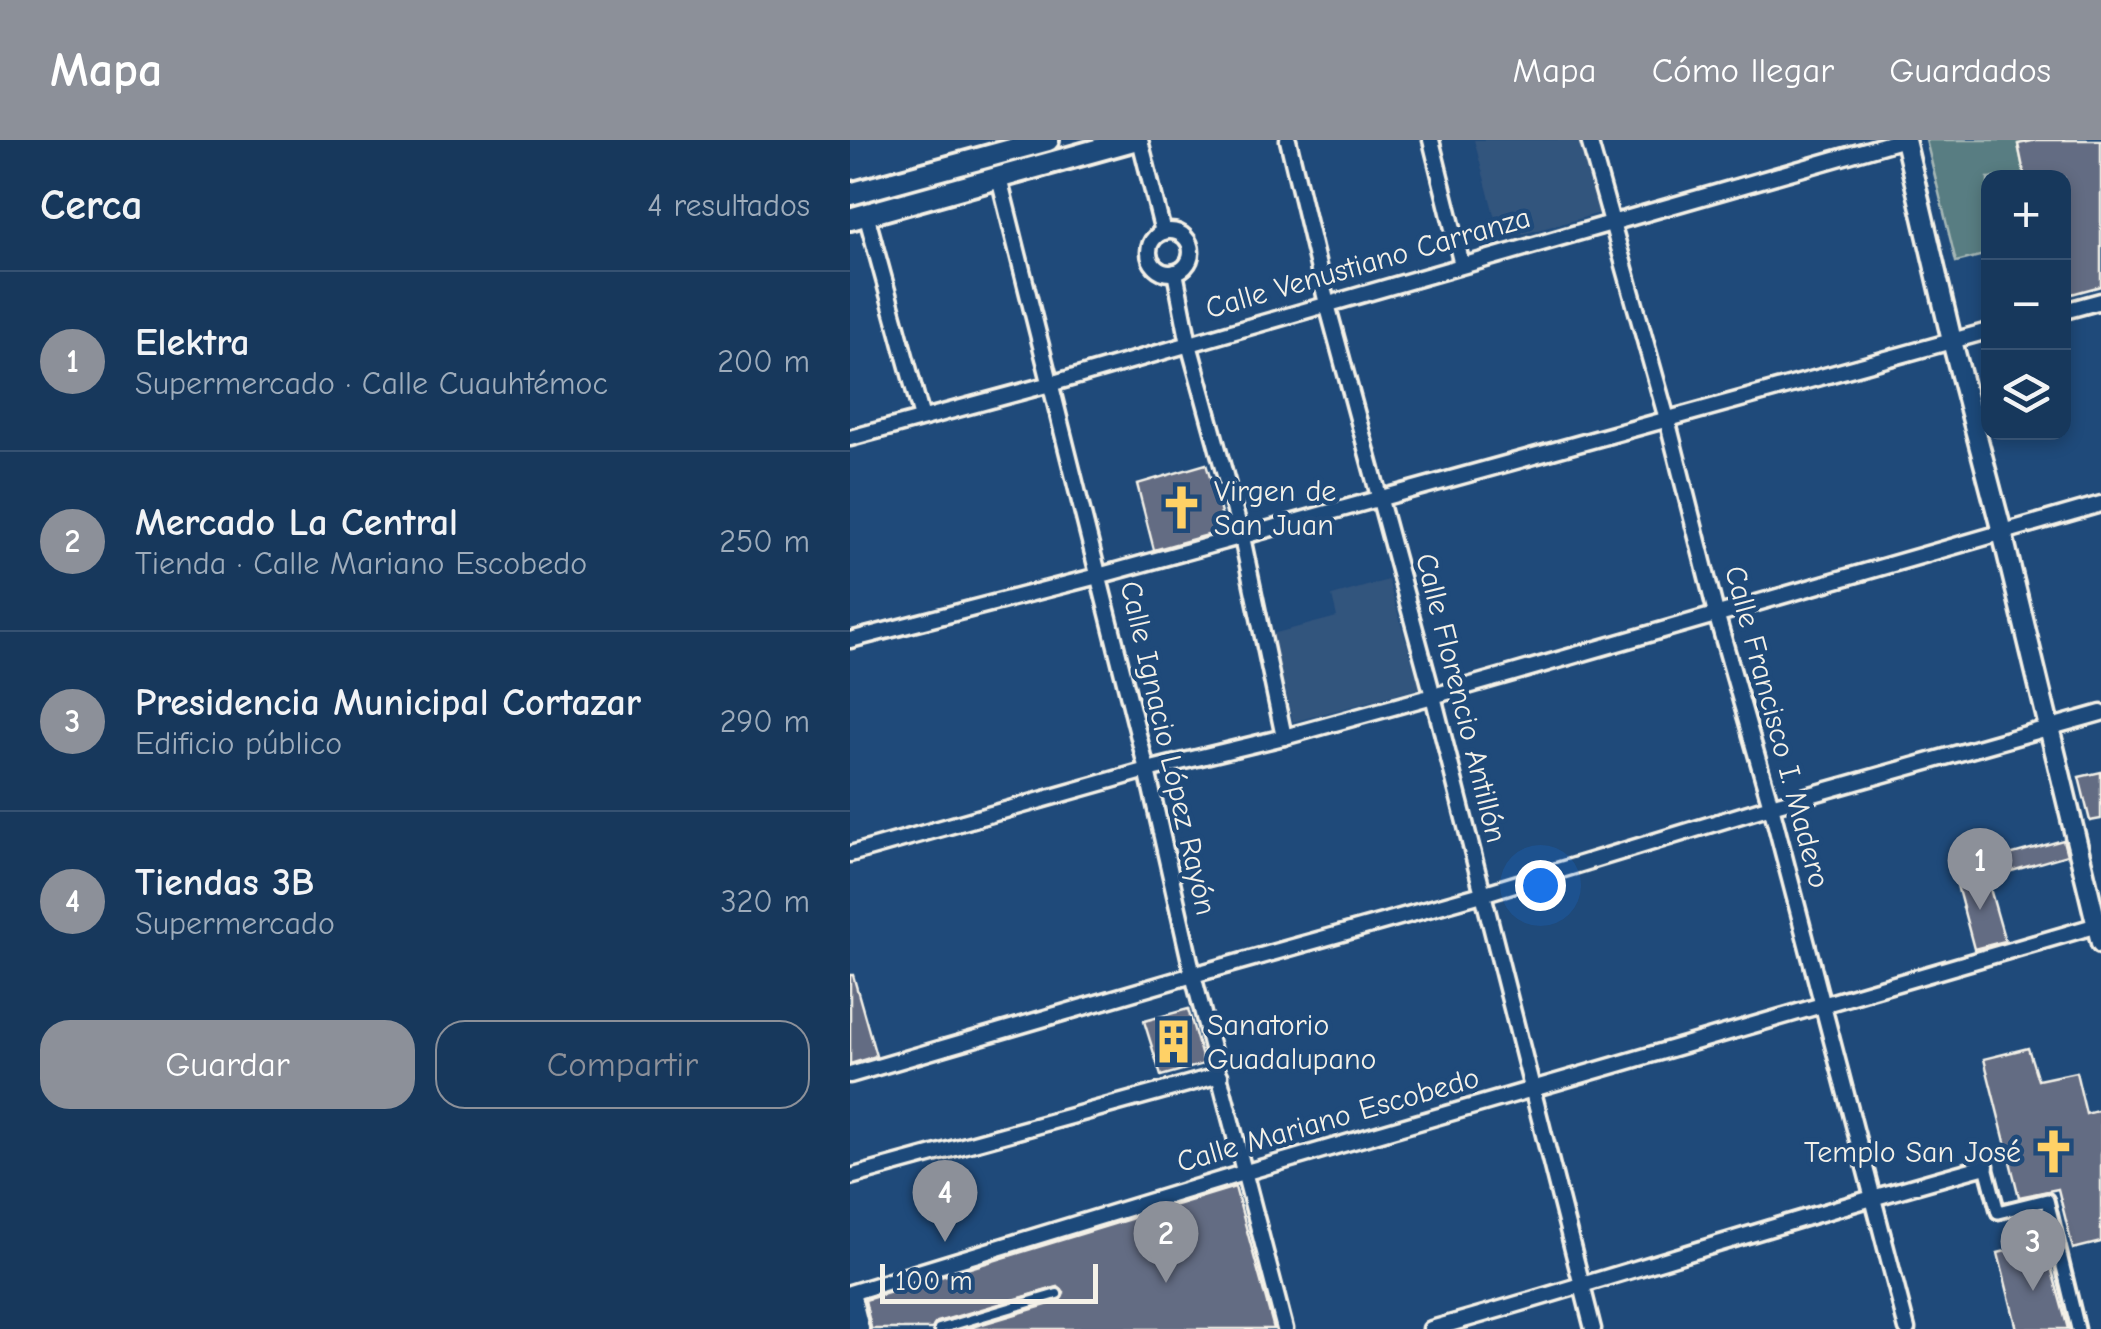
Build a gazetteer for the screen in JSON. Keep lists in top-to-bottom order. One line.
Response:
{"streets":{"street":["Calle Venustiano Carranza","Calle Florencio Antillón","Calle Francisco I. Madero","Calle Ignacio López Rayón","Calle Mariano Escobedo"]},"crossings":[["Calle Venustiano Carranza","Calle Florencio Antillón"],["Calle Venustiano Carranza","Calle Francisco I. Madero"],["Calle Venustiano Carranza","Calle Ignacio López Rayón"],["Calle Florencio Antillón","Calle Mariano Escobedo"],["Calle Francisco I. Madero","Calle Mariano Escobedo"],["Calle Ignacio López Rayón","Calle Mariano Escobedo"]],"places":{"church":["Virgen de San Juan","Templo San José"],"building":["Sanatorio Guadalupano"]},"scale_bar":"100 m","page":{"header":"Mapa","nav":["Mapa","Cómo llegar","Guardados"],"heading":["Cerca","4 resultados"],"map_buttons":["+","−"],"list":[{"mark":"1","name":"Elektra","note":"Supermercado · Calle Cuauhtémoc","value":"200 m"},{"mark":"2","name":"Mercado La Central","note":"Tienda · Calle Mariano Escobedo","value":"250 m"},{"mark":"3","name":"Presidencia Municipal Cortazar","note":"Edificio público","value":"290 m"},{"mark":"4","name":"Tiendas 3B","note":"Supermercado","value":"320 m"}],"pins":["1","4","2","3"],"buttons":["Guardar","Compartir"],"scale":"100 m"}}
